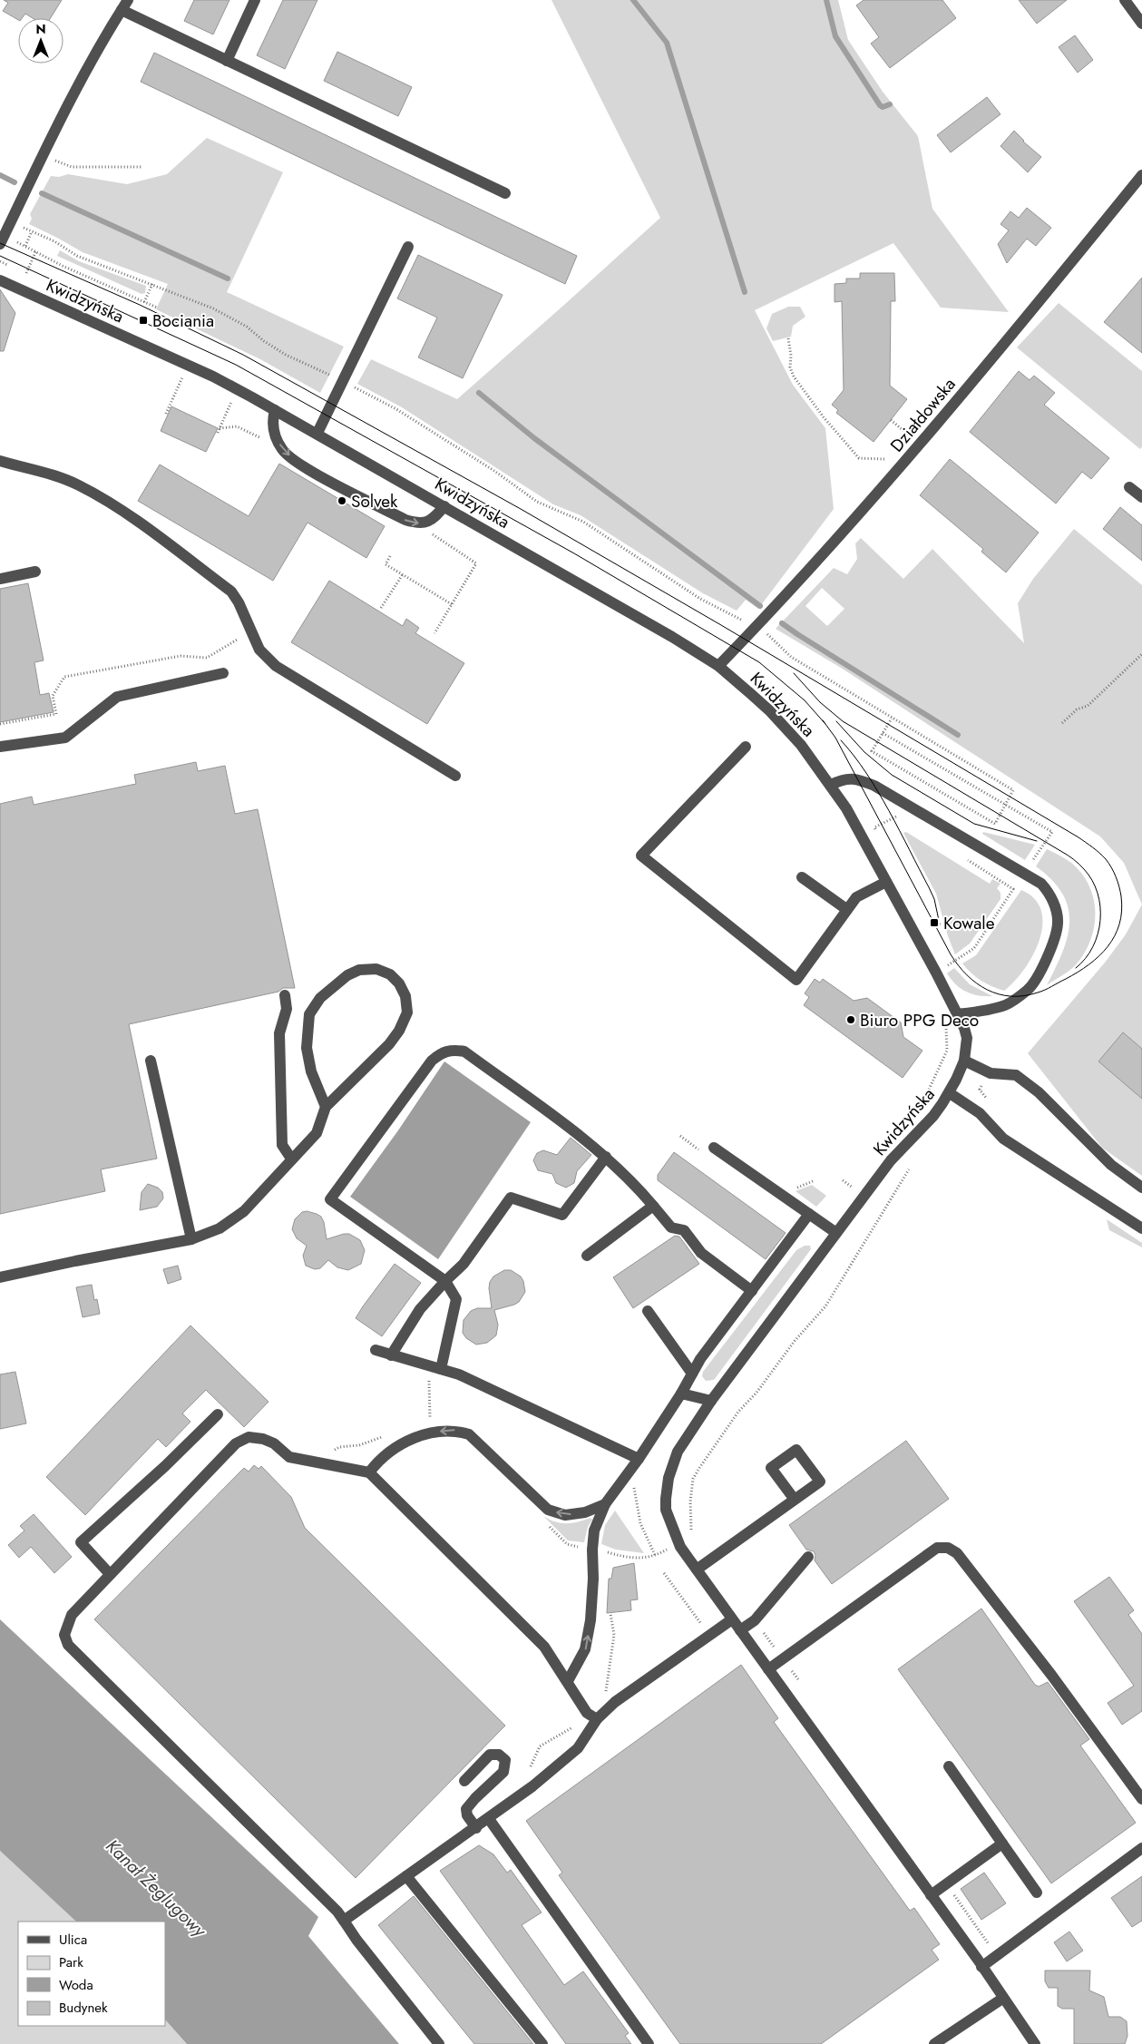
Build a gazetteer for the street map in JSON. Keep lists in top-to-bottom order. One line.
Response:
{"streets":{"street":["Kwidzyńska","Działdowska"]},"crossings":[["Kwidzyńska","Działdowska"]],"water":["Kanał Żeglugowy"],"places":{"transit":["Bociania","Kowale"],"other":["Solvek","Biuro PPG Deco"]},"legend":["Ulica","Park","Woda","Budynek"],"north":"top"}
